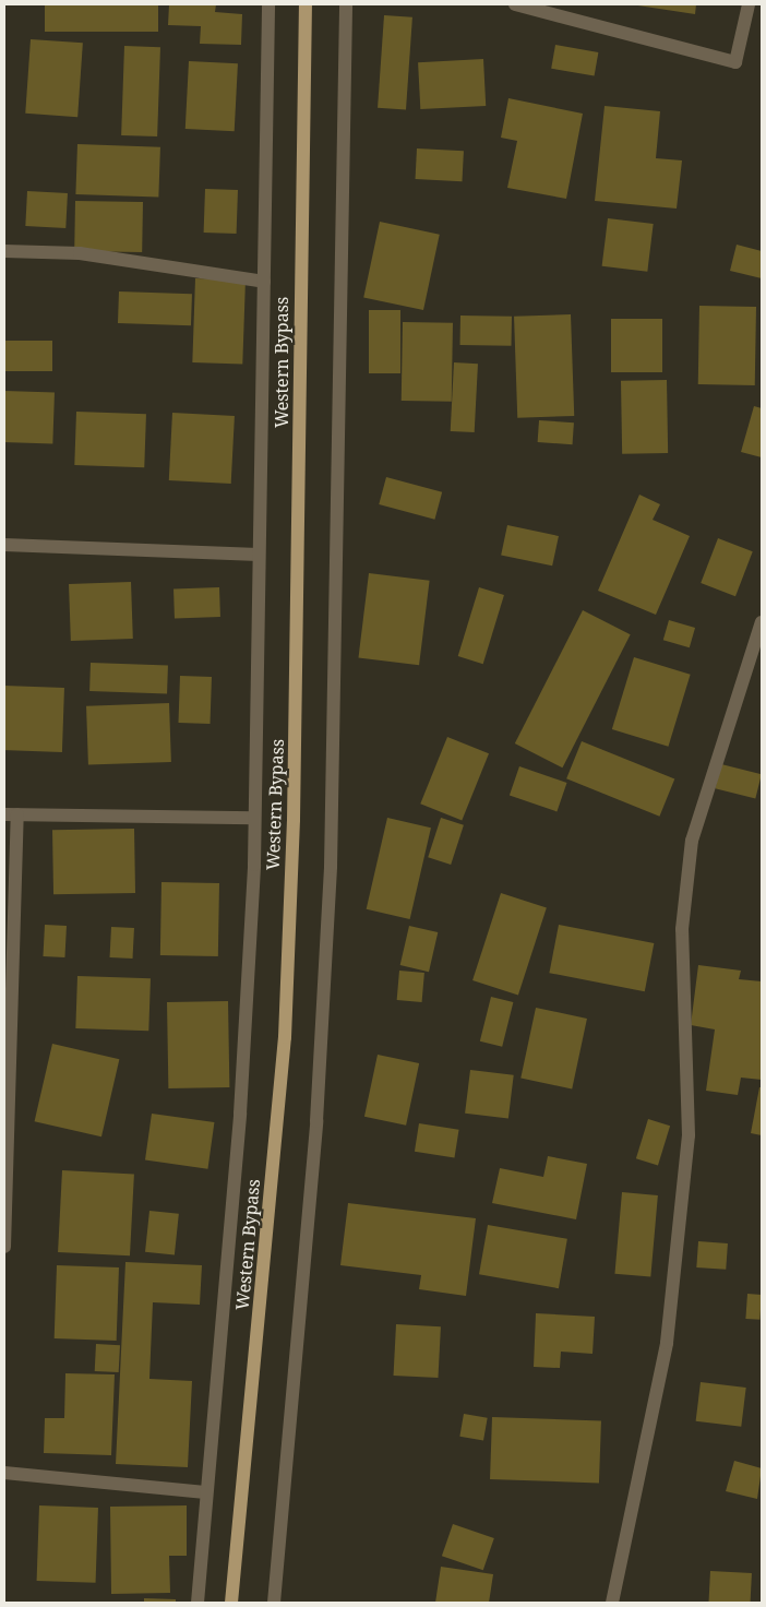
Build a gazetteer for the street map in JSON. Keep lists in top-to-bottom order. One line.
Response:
{"streets":{"main road":["Western Bypass"]}}
